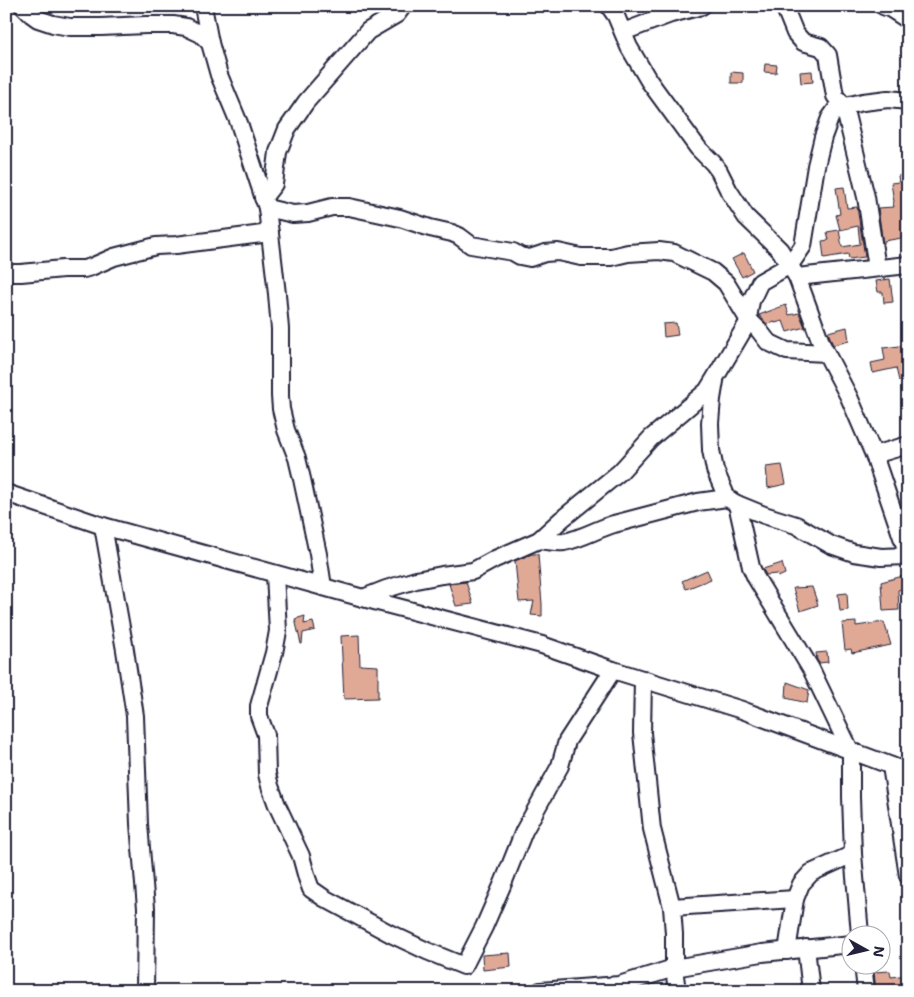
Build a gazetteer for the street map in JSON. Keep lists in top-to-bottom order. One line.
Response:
{"north":"right"}
